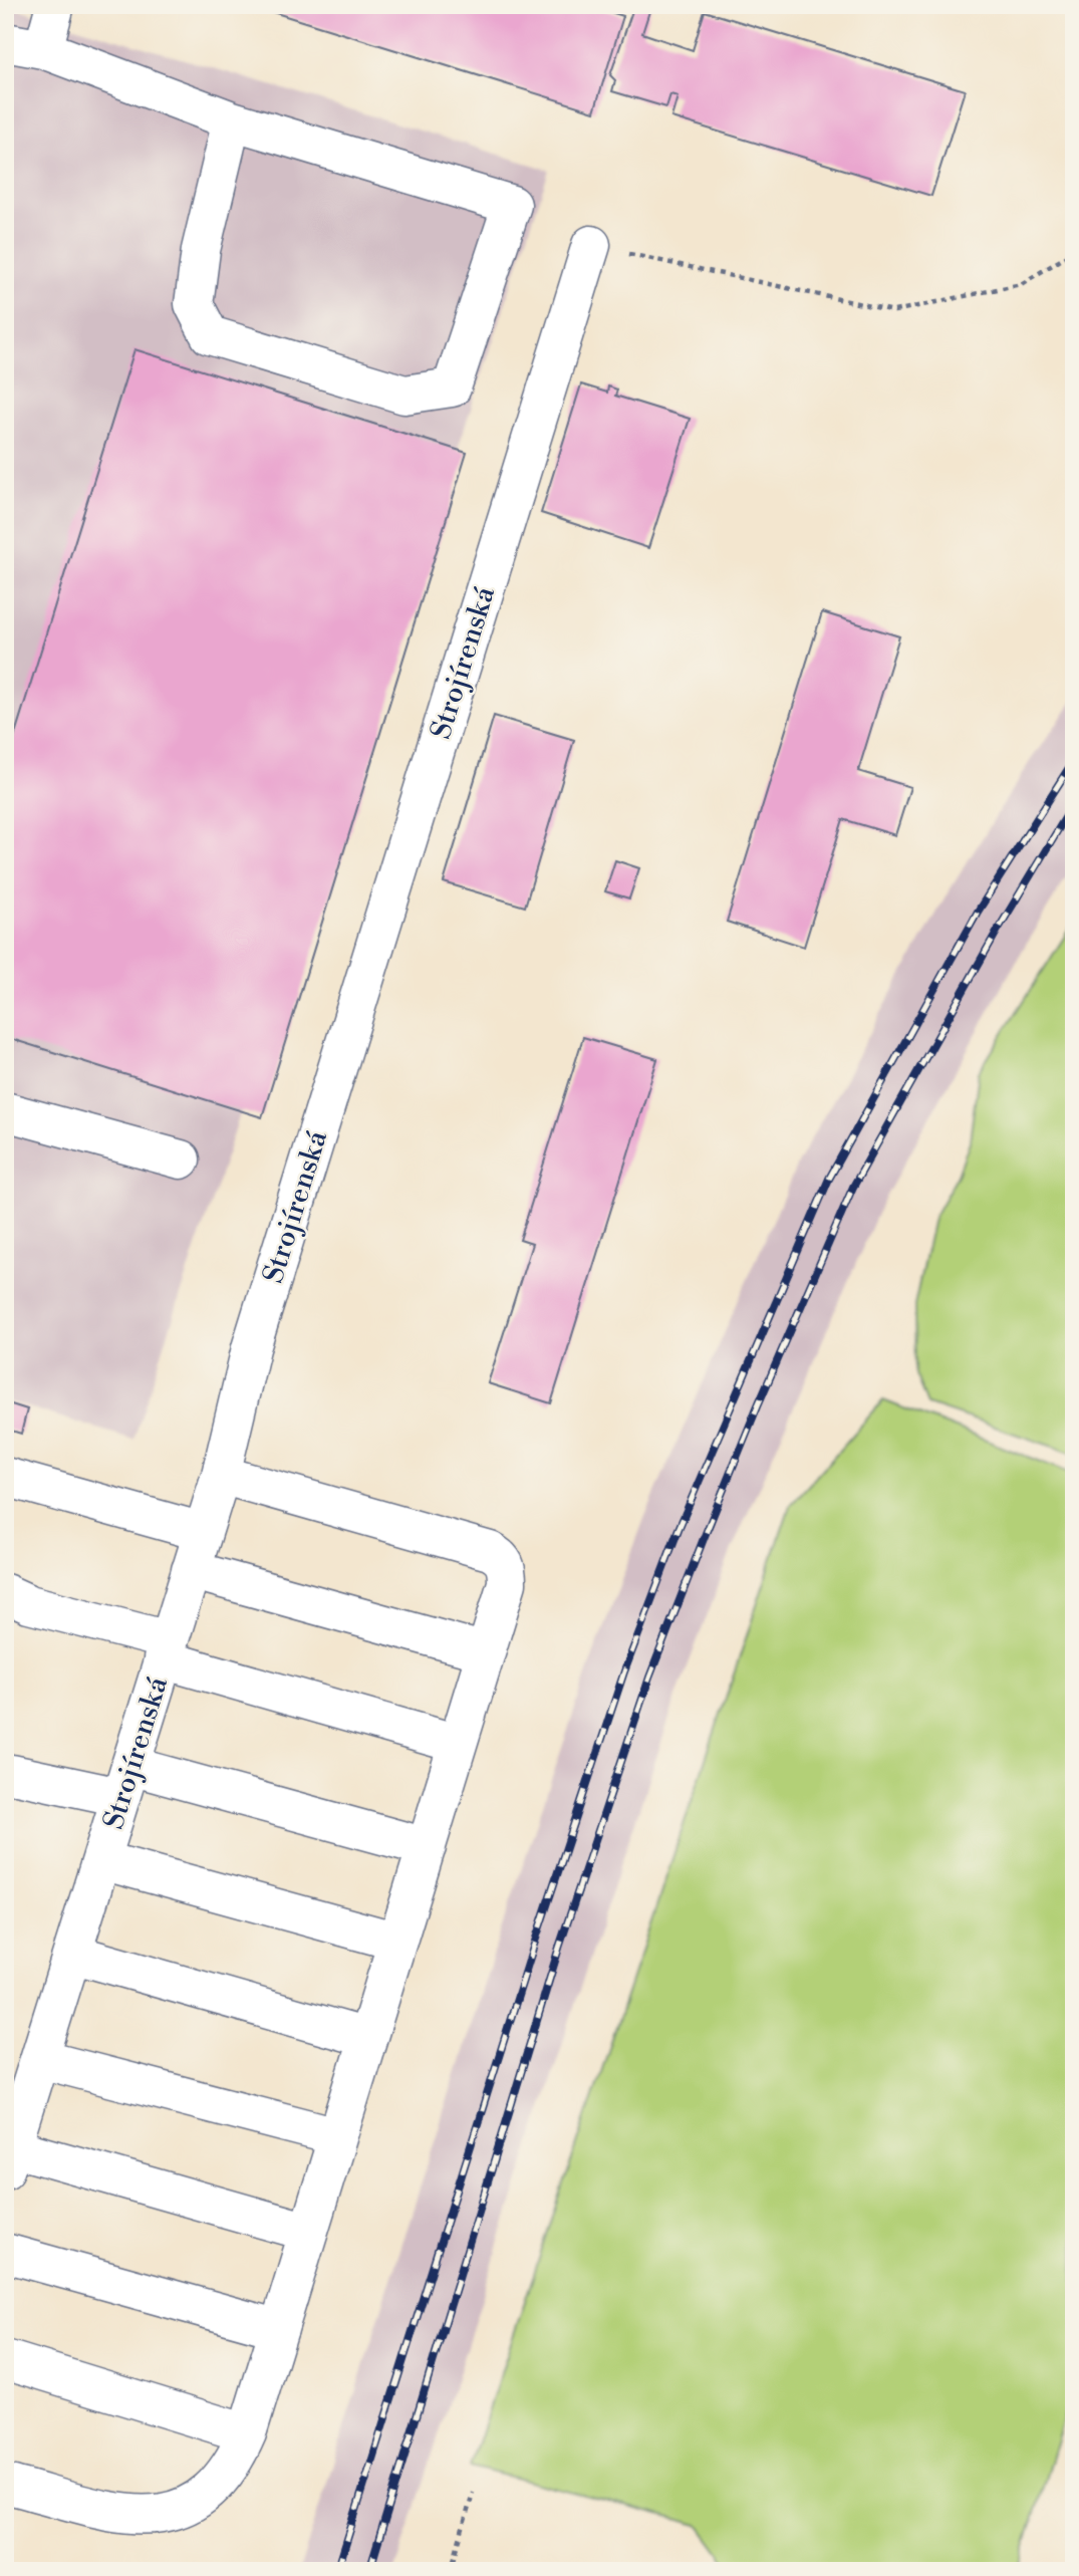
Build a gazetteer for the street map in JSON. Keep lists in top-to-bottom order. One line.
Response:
{"streets":{"street":["Strojírenská"]}}
